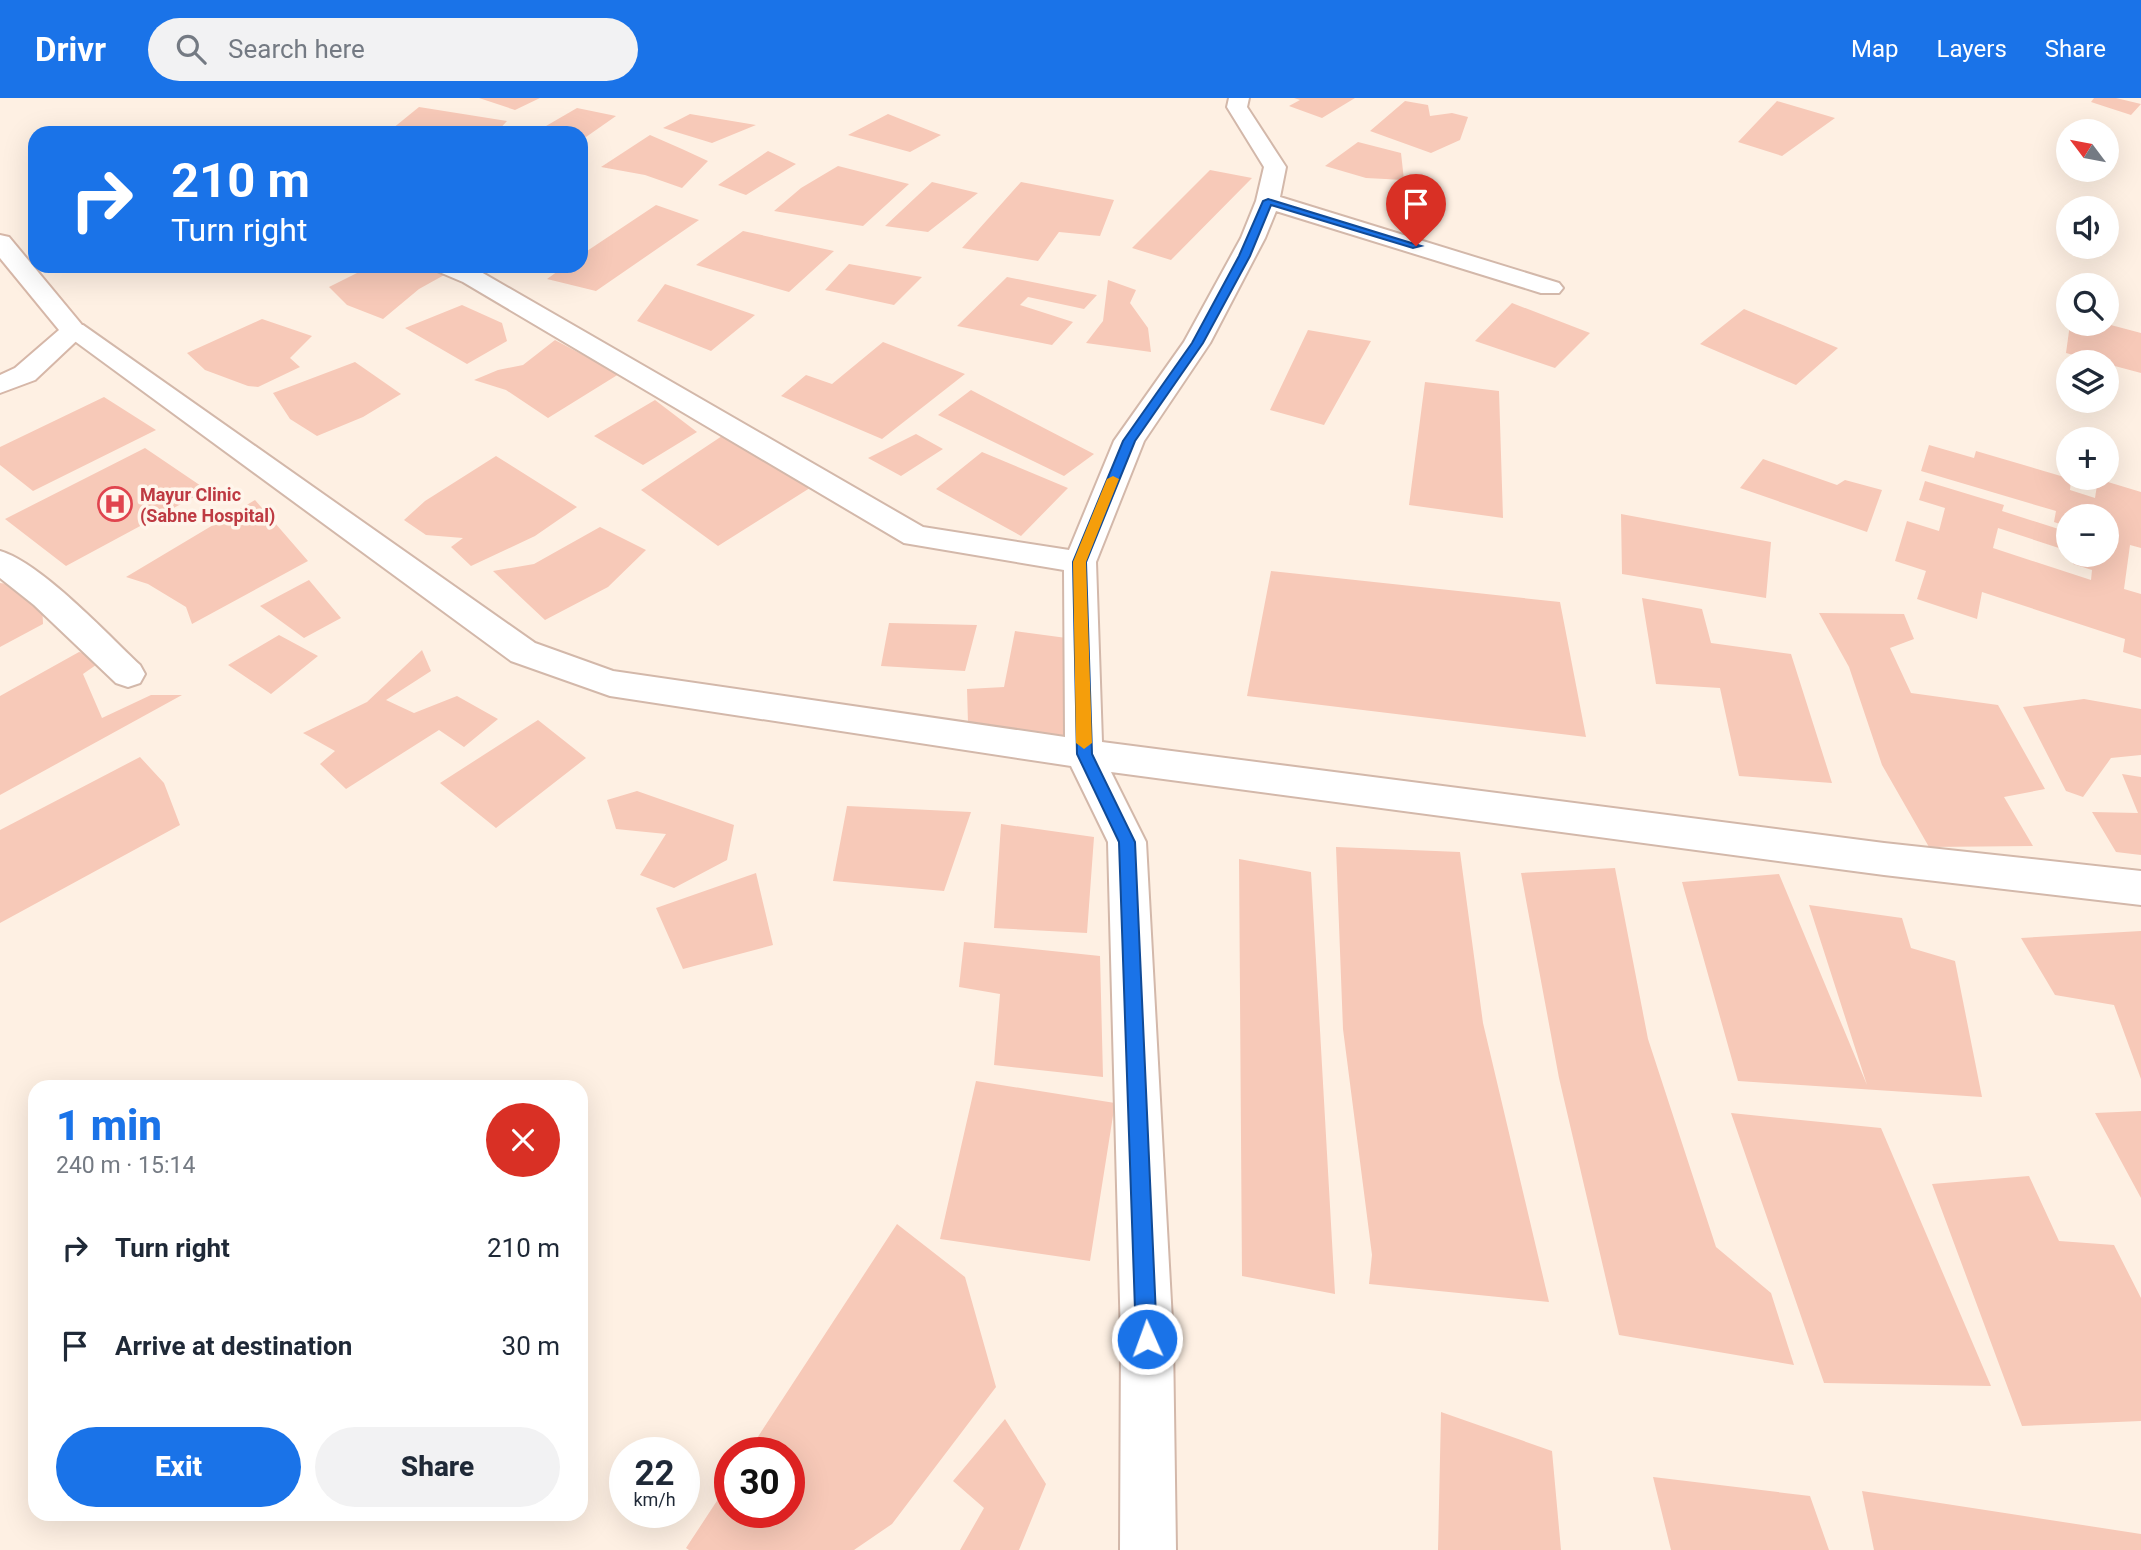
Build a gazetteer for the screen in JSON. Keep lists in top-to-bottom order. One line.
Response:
{"places":{"hospital":["Mayur Clinic (Sabne Hospital)"]},"north":"top left","page":{"header":"Drivr","search":"Search here","nav":["Map","Layers","Share"],"map_buttons":["+","−"],"turn":["210 m","Turn right"],"heading":["1 min","240 m · 15:14"],"list":[{"name":"Turn right","value":"210 m"},{"name":"Arrive at destination","value":"30 m"}],"buttons":["Exit","Share"],"speed":"22 km/h","limit":"30"}}
